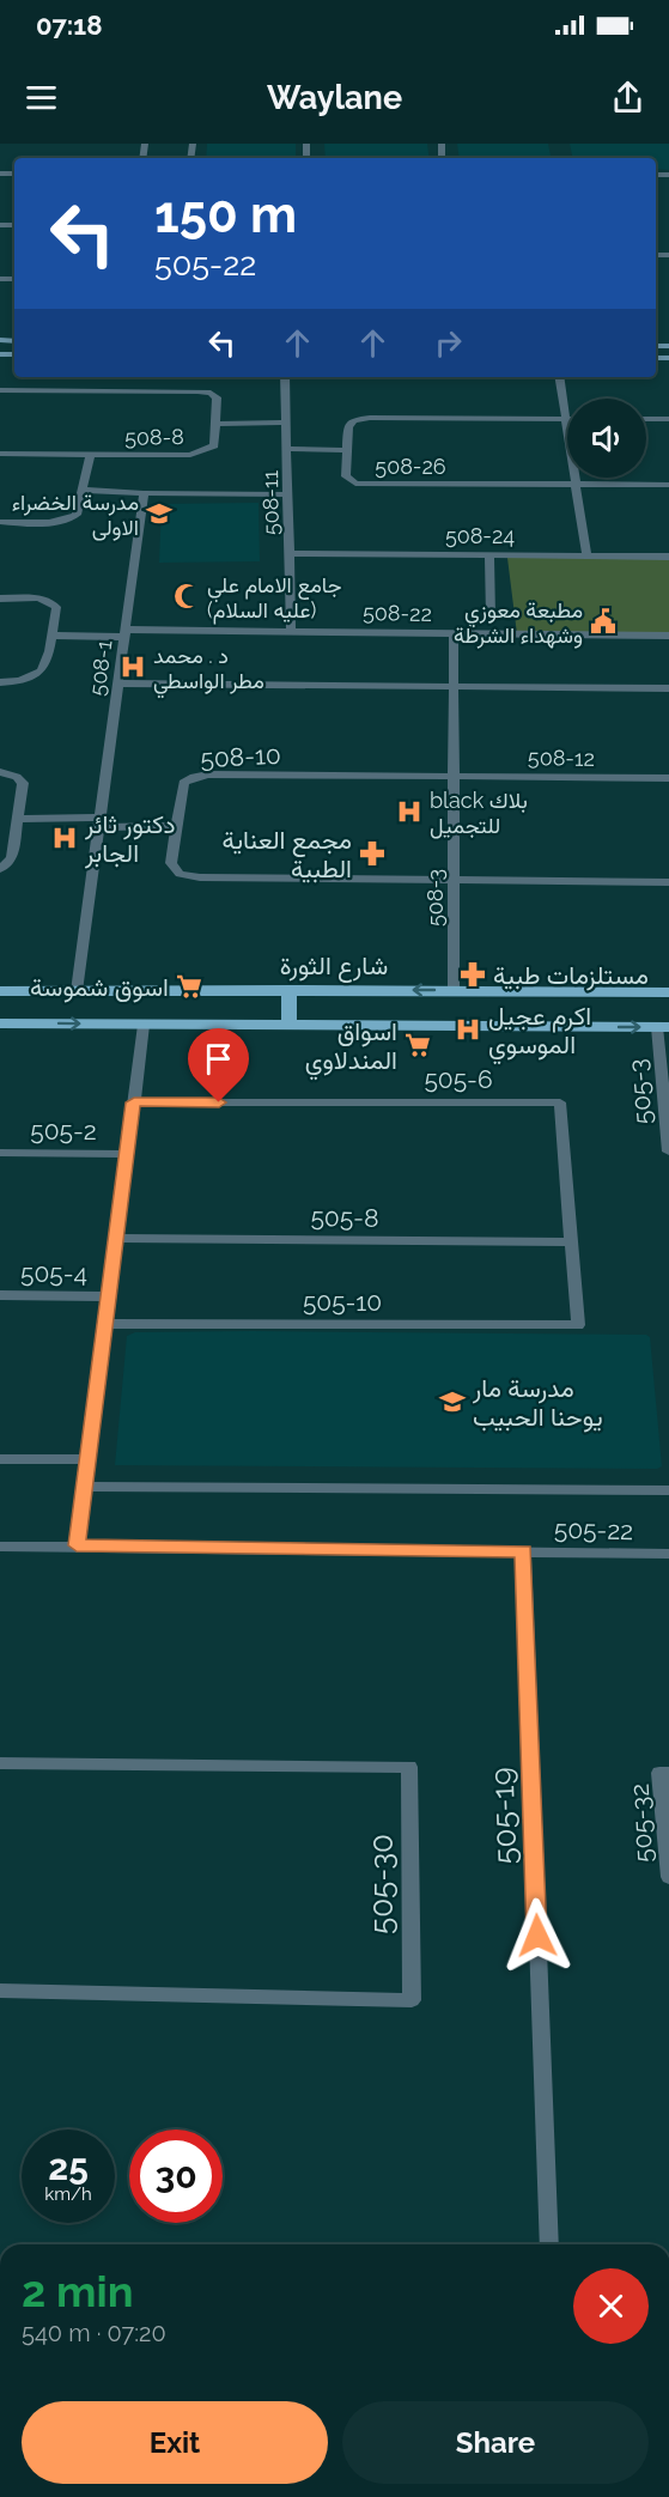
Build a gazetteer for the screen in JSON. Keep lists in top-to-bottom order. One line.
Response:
{"streets":{"main road":["شارع الثورة"],"street":["508-8","508-26","508-11","508-24","508-22","508-1","508-10","508-12","508-3","505-6","505-3","505-2","505-8","505-4","505-10","505-22","505-19","505-32","505-30"]},"crossings":[["508-11","508-24"],["508-11","508-22"],["508-22","508-1"],["508-22","508-3"],["508-1","شارع الثورة"],["508-10","508-12"],["508-10","508-3"],["508-12","508-3"],["508-3","شارع الثورة"],["505-6","505-8"],["505-6","505-10"],["505-22","505-19"]],"places":{"school or university":["مدرسة الخضراء الاولى","مدرسة مار يوحنا الحبيب"],"mosque":["جامع الامام علي (عليه السلام)"],"public building":["مطبعة معوزي وشهداء الشرطة"],"hospital":["د . محمد مطر الواسطي","black بلاك للتجميل","دكتور ثائر الجابر","اكرم عجيل الموسوي"],"pharmacy":["مجمع العناية الطبية","مستلزمات طبية"],"supermarket":["اسوق شموسة","اسواق المندلاوي"]},"page":{"status":"07:18","header":"Waylane","turn":["150 m","505-22"],"speed":"25 km/h","limit":"30","heading":["2 min","540 m · 07:20"],"buttons":["Exit","Share"]}}
